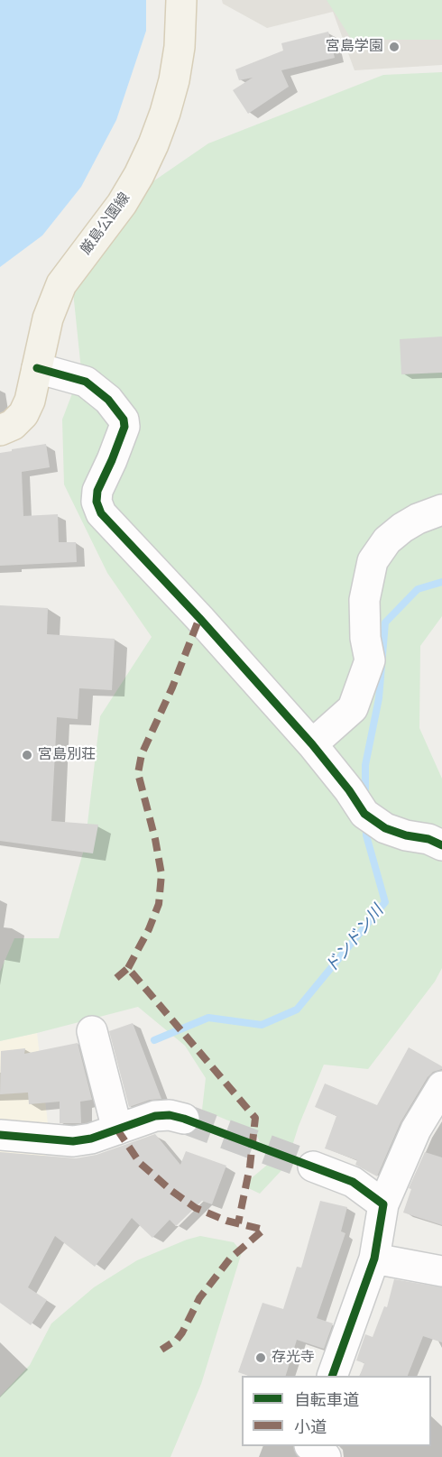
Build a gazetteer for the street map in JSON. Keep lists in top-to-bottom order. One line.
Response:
{"streets":{"main road":["厳島公園線"]},"water":["ドンドン川"],"places":["宮島学園","宮島別荘","存光寺"],"legend":["自転車道","小道"]}
